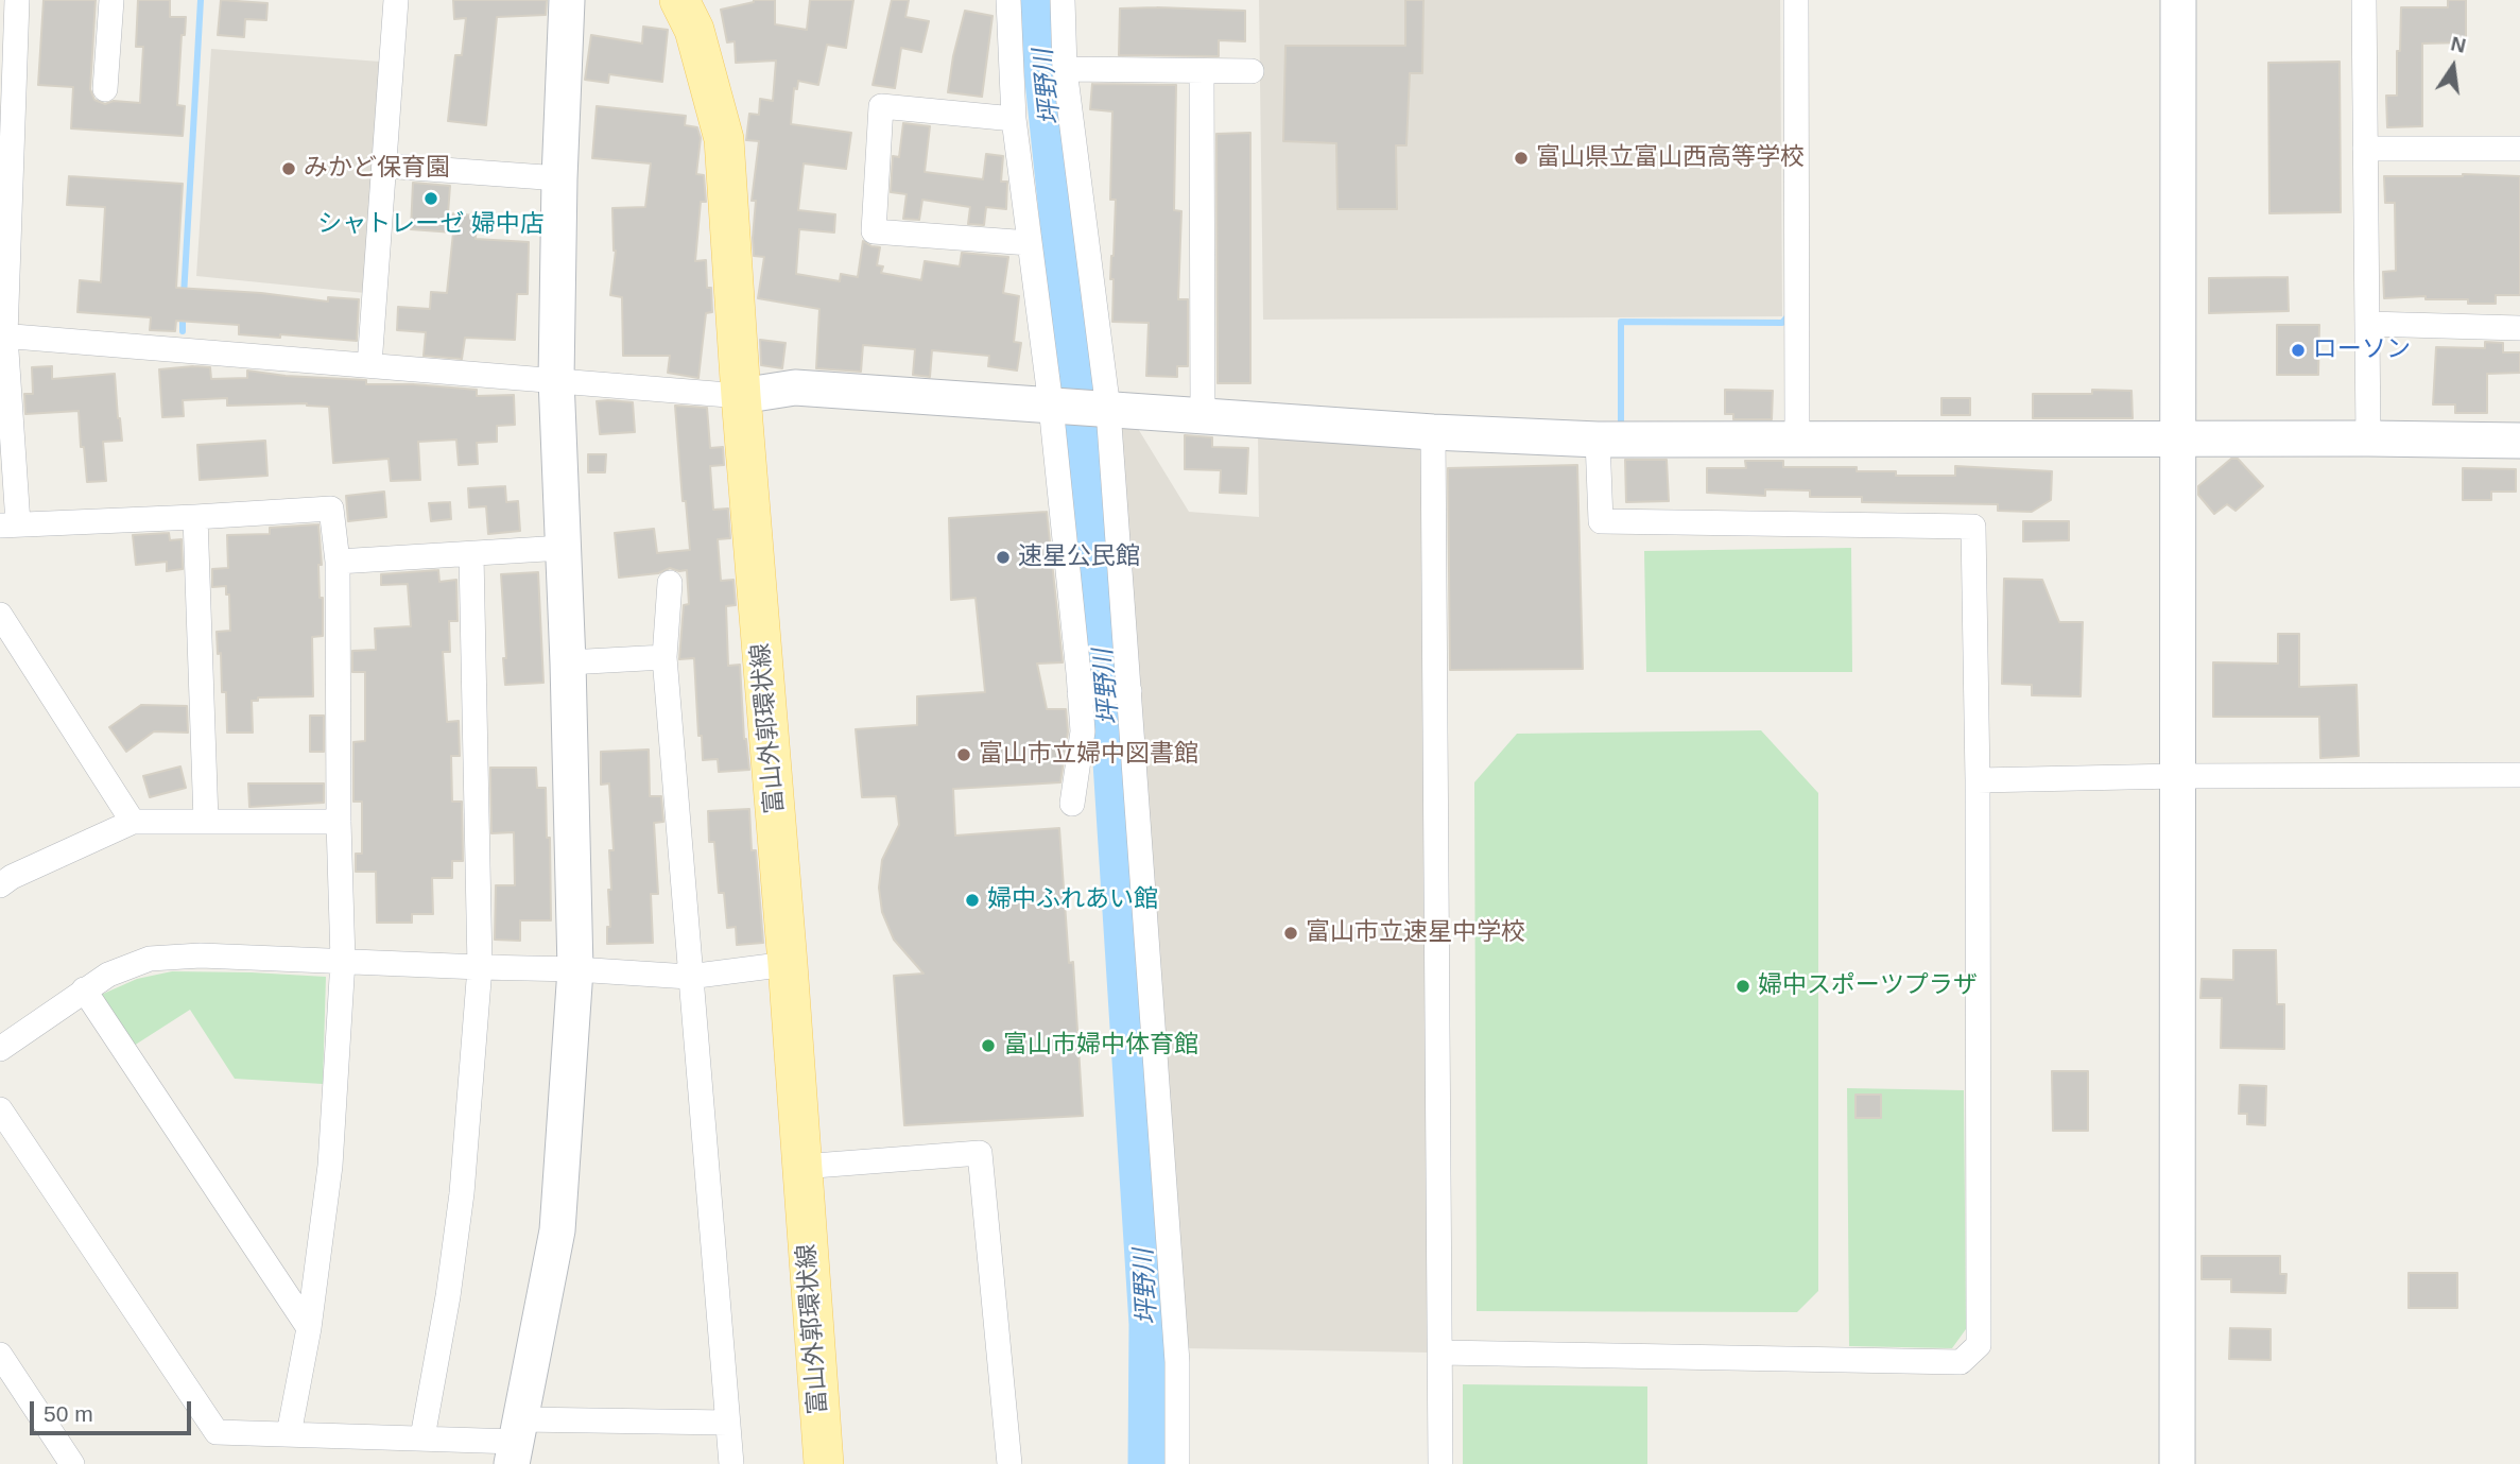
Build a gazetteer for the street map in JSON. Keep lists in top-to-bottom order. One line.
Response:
{"streets":{"main road":["富山外郭環状線"]},"water":["坪野川"],"places":["富山県立富山西高等学校","みかど保育園","シャトレーゼ 婦中店","ローソン","速星公民館","富山市立婦中図書館","婦中ふれあい館","富山市立速星中学校","婦中スポーツプラザ","富山市婦中体育館"],"scale_bar":"50 m","north":"top"}
